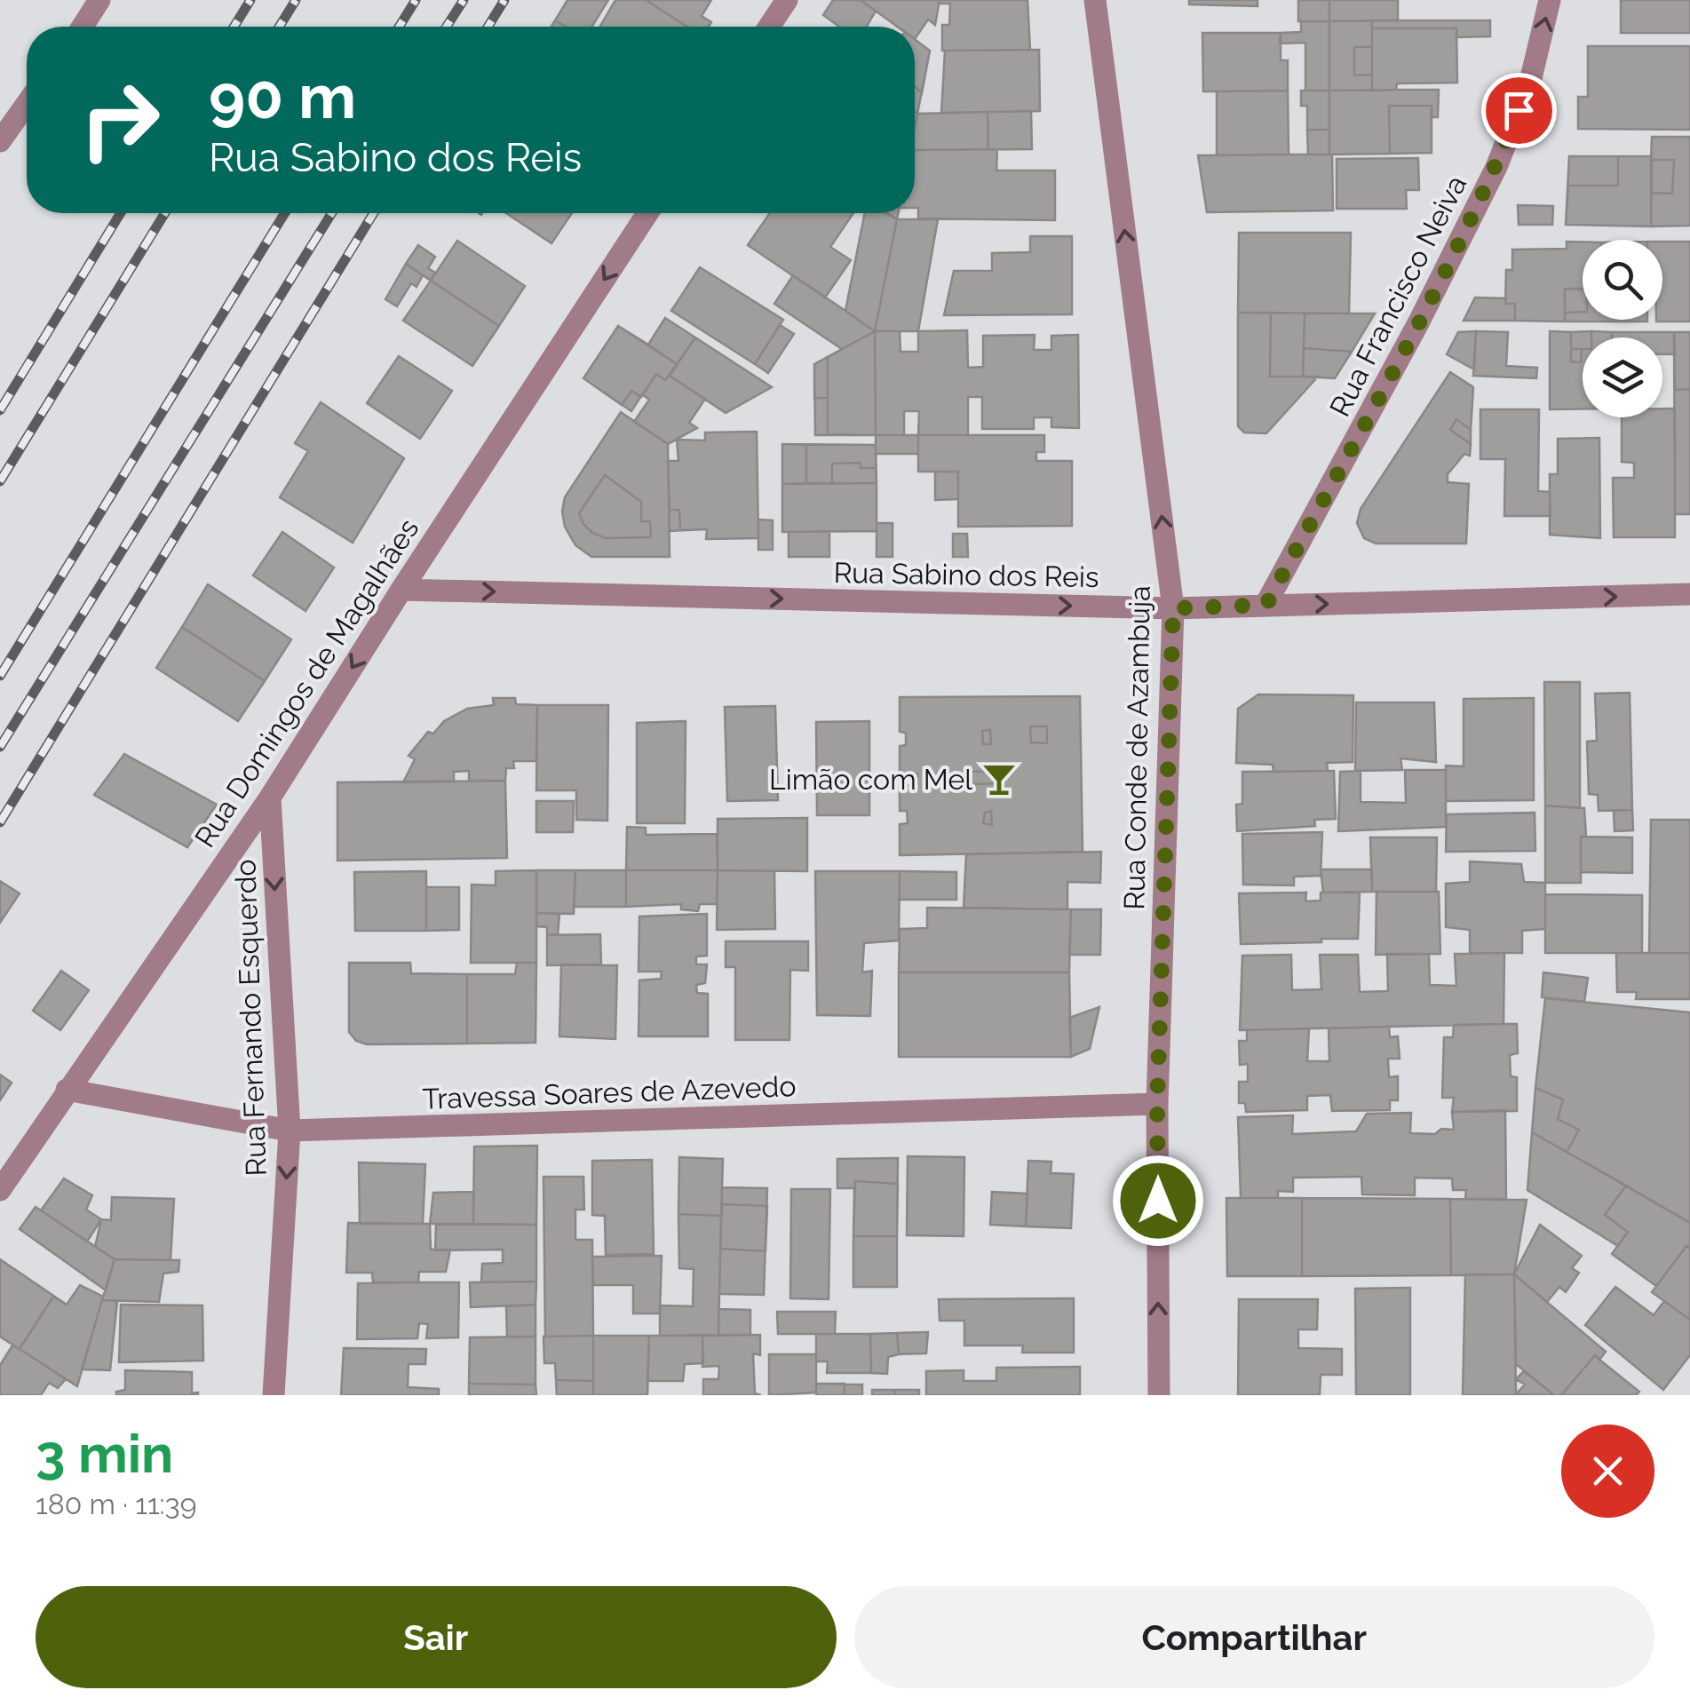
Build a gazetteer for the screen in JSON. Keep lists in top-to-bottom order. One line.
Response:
{"streets":{"street":["Rua Francisco Neiva","Rua Sabino dos Reis","Rua Domingos de Magalhães","Rua Conde de Azambuja","Rua Fernando Esquerdo","Travessa Soares de Azevedo"]},"crossings":[["Rua Francisco Neiva","Rua Sabino dos Reis"],["Rua Sabino dos Reis","Rua Domingos de Magalhães"],["Rua Sabino dos Reis","Rua Conde de Azambuja"],["Rua Domingos de Magalhães","Rua Fernando Esquerdo"],["Rua Domingos de Magalhães","Travessa Soares de Azevedo"],["Rua Conde de Azambuja","Travessa Soares de Azevedo"],["Rua Fernando Esquerdo","Travessa Soares de Azevedo"]],"one_way":["Rua Francisco Neiva","Rua Sabino dos Reis","Rua Domingos de Magalhães","Rua Conde de Azambuja","Rua Fernando Esquerdo"],"places":{"bar":["Limão com Mel"]},"page":{"turn":["90 m","Rua Sabino dos Reis"],"heading":["3 min","180 m · 11:39"],"buttons":["Sair","Compartilhar"]}}
